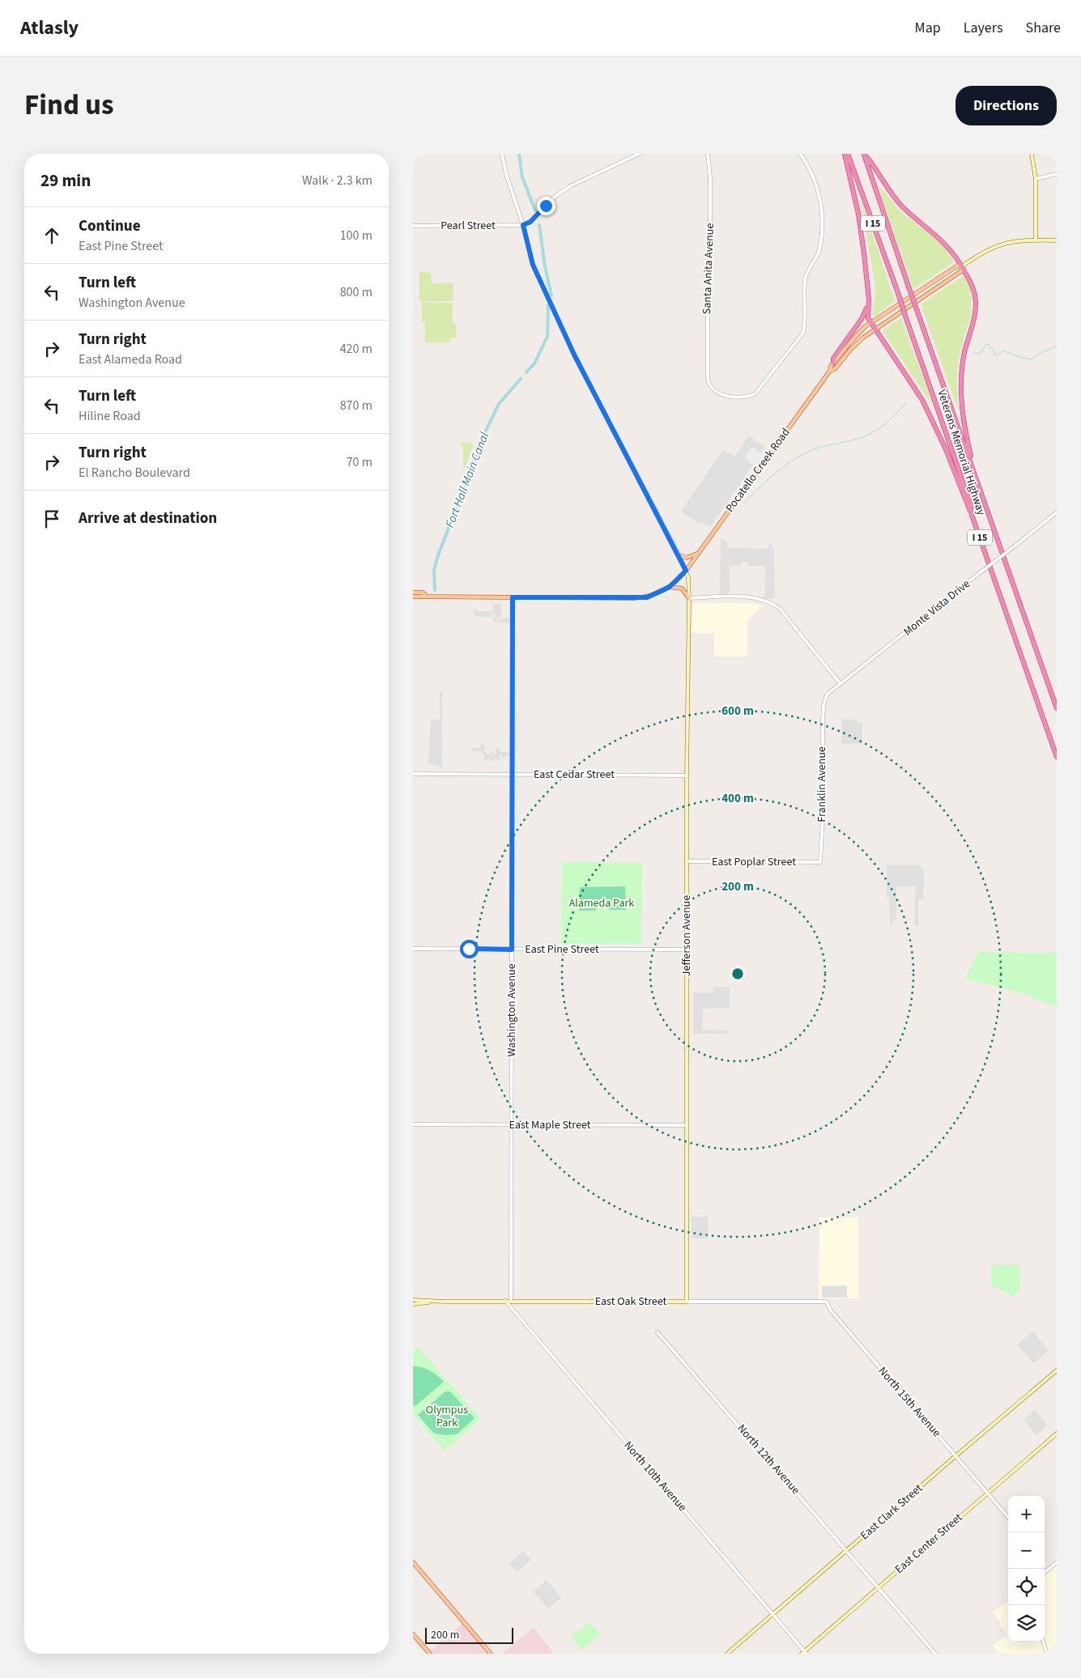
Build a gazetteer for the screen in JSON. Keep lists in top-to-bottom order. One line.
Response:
{"streets":{"highway":["I 15","Veterans Memorial Highway"],"main road":["Pocatello Creek Road","Jefferson Avenue","East Oak Street","East Clark Street","East Center Street"],"street":["Pearl Street","Santa Anita Avenue","Monte Vista Drive","East Cedar Street","Franklin Avenue","East Poplar Street","East Pine Street","Washington Avenue","East Maple Street","North 15th Avenue","North 12th Avenue","North 10th Avenue"]},"crossings":[["Pocatello Creek Road","Jefferson Avenue"],["Monte Vista Drive","Franklin Avenue"],["East Cedar Street","Jefferson Avenue"],["East Cedar Street","Washington Avenue"],["Franklin Avenue","East Poplar Street"],["East Poplar Street","Jefferson Avenue"],["Jefferson Avenue","East Pine Street"],["Jefferson Avenue","East Maple Street"],["Jefferson Avenue","East Oak Street"],["East Pine Street","Washington Avenue"],["Washington Avenue","East Maple Street"],["Washington Avenue","East Oak Street"],["East Oak Street","North 15th Avenue"],["East Oak Street","North 10th Avenue"],["North 15th Avenue","East Clark Street"],["North 15th Avenue","East Center Street"],["North 12th Avenue","East Clark Street"],["North 12th Avenue","East Center Street"],["North 10th Avenue","East Clark Street"],["North 10th Avenue","East Center Street"]],"water":["Fort Hall Main Canal"],"parks":["Alameda Park","Olympus Park"],"scale_bar":"200 m","page":{"header":"Atlasly","nav":["Map","Layers","Share"],"title":"Find us","buttons":"Directions","heading":["29 min","Walk · 2.3 km"],"list":[["Continue","East Pine Street","100 m"],["Turn left","Washington Avenue","800 m"],["Turn right","East Alameda Road","420 m"],["Turn left","Hiline Road","870 m"],["Turn right","El Rancho Boulevard","70 m"],"Arrive at destination"],"map_buttons":["+","−"],"scale":"200 m"},"rings":["600 m","400 m","200 m"]}
